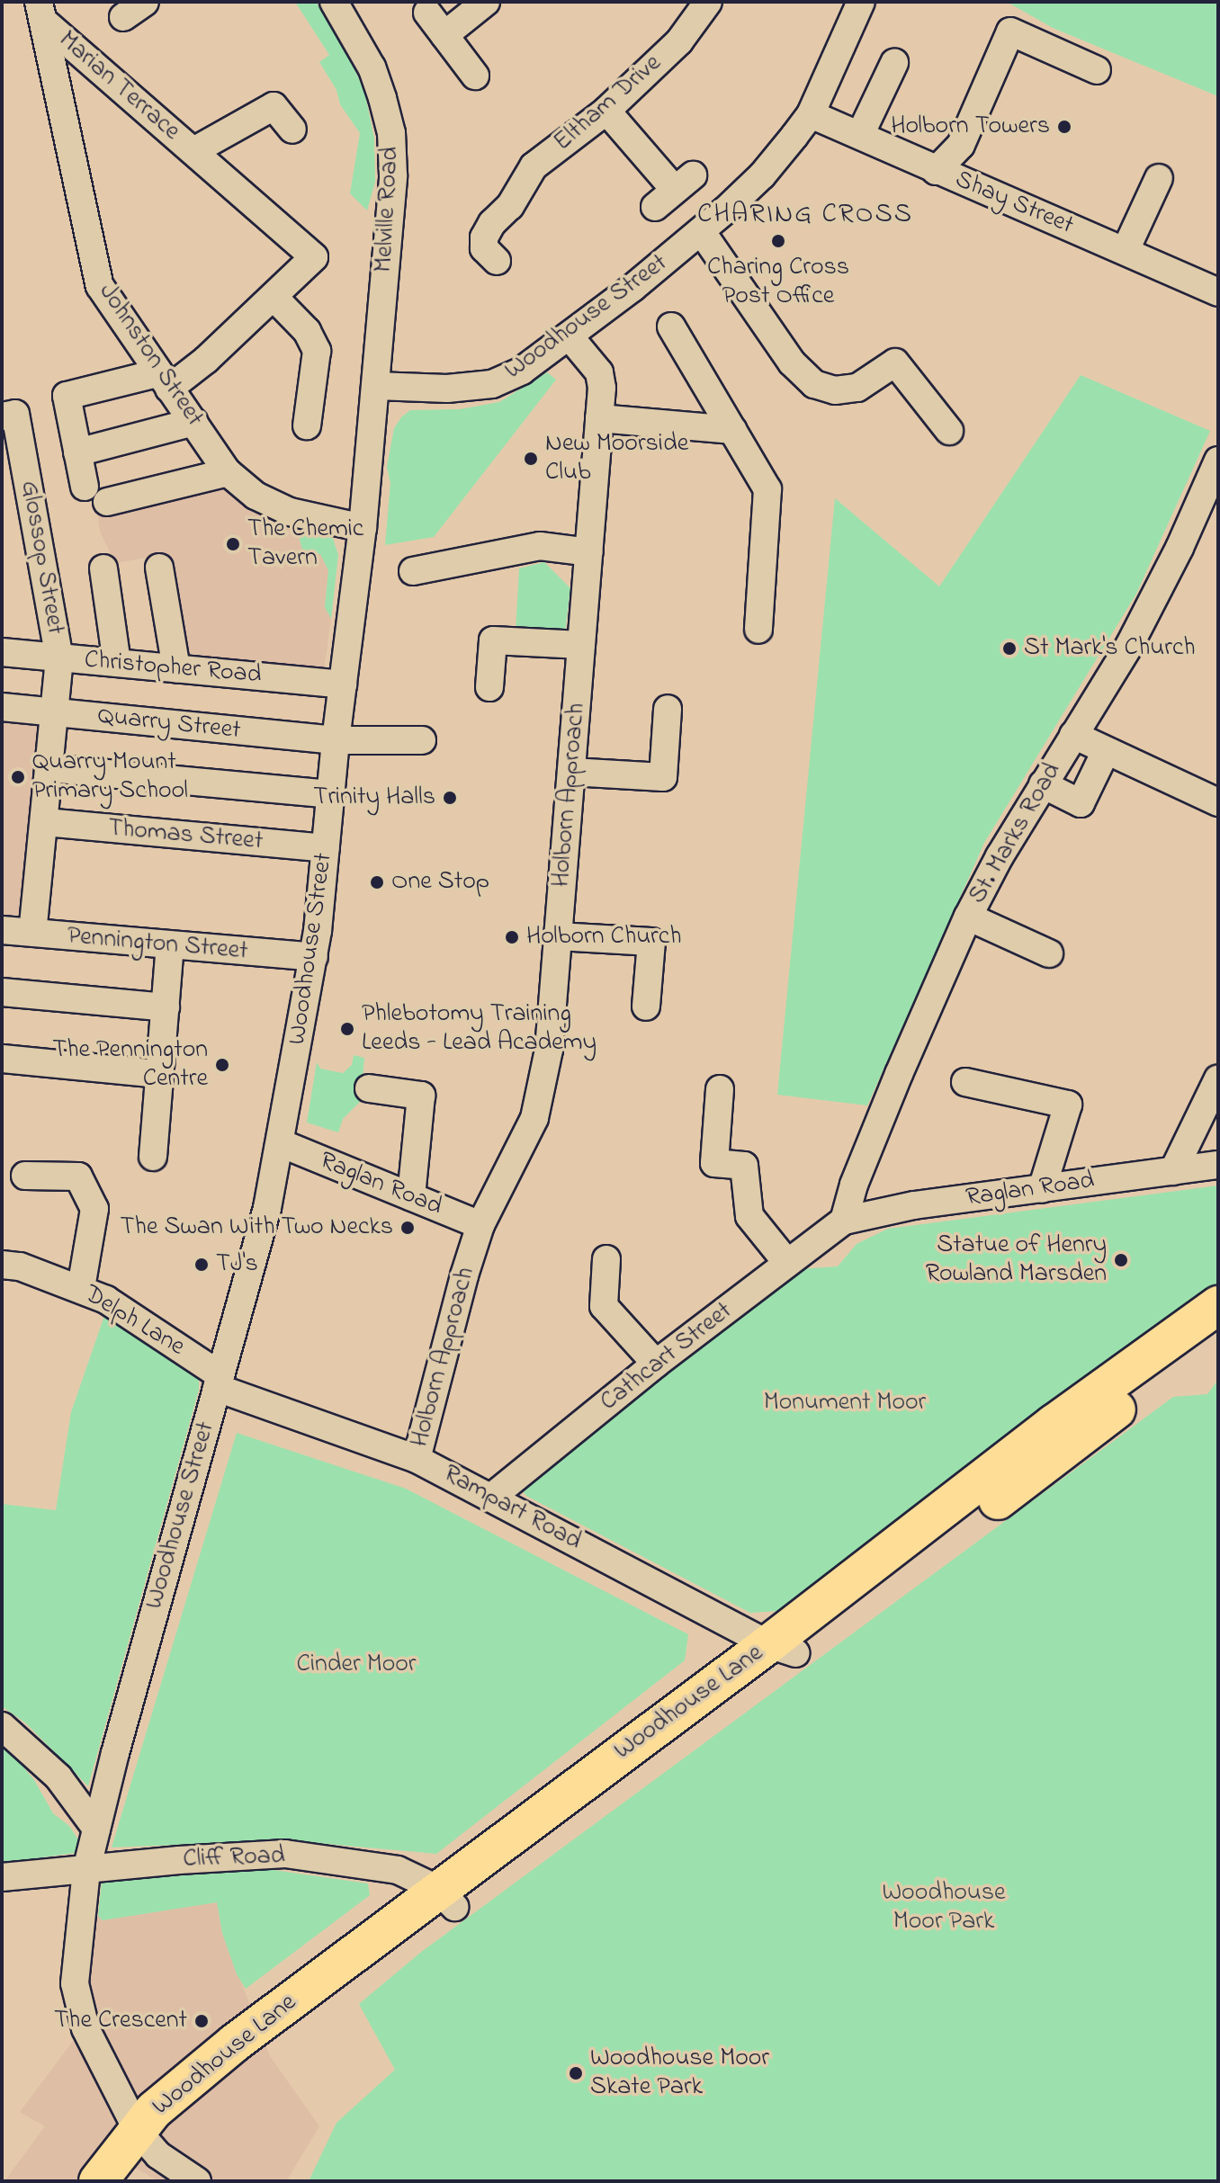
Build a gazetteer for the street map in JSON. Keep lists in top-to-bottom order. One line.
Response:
{"streets":{"highway":["Woodhouse Lane"],"street":["Marian Terrace","Eltham Drive","Shay Street","Melville Road","Woodhouse Street","Johnston Street","Glossop Street","Christopher Road","Quarry Street","Holborn Approach","St. Marks Road","Thomas Street","Pennington Street","Raglan Road","Delph Lane","Cathcart Street","Rampart Road","Cliff Road"]},"crossings":[["Marian Terrace","Johnston Street"],["Shay Street","Woodhouse Street"],["Melville Road","Woodhouse Street"],["Woodhouse Street","Johnston Street"],["Woodhouse Street","Christopher Road"],["Woodhouse Street","Quarry Street"],["Woodhouse Street","Holborn Approach"],["Woodhouse Street","Thomas Street"],["Woodhouse Street","Pennington Street"],["Woodhouse Street","Raglan Road"],["Woodhouse Street","Delph Lane"],["Woodhouse Street","Rampart Road"],["Woodhouse Street","Woodhouse Lane"],["Woodhouse Street","Cliff Road"],["Glossop Street","Christopher Road"],["Glossop Street","Quarry Street"],["Glossop Street","Thomas Street"],["Glossop Street","Pennington Street"],["Holborn Approach","Raglan Road"],["Holborn Approach","Rampart Road"],["St. Marks Road","Raglan Road"],["St. Marks Road","Cathcart Street"],["Raglan Road","Cathcart Street"],["Delph Lane","Rampart Road"],["Cathcart Street","Rampart Road"],["Rampart Road","Woodhouse Lane"],["Woodhouse Lane","Cliff Road"]],"districts":["CHARING CROSS"],"parks":["Monument Moor","Cinder Moor","Woodhouse Moor Park"],"places":["Holborn Towers","Charing Cross Post Office","New Moorside Club","The Chemic Tavern","St Mark's Church","Quarry Mount Primary School","Trinity Halls","One Stop","Holborn Church","Phlebotomy Training Leeds - Lead Academy","The Pennington Centre","The Swan With Two Necks","Statue of Henry Rowland Marsden","TJ's","The Crescent","Woodhouse Moor Skate Park"]}
